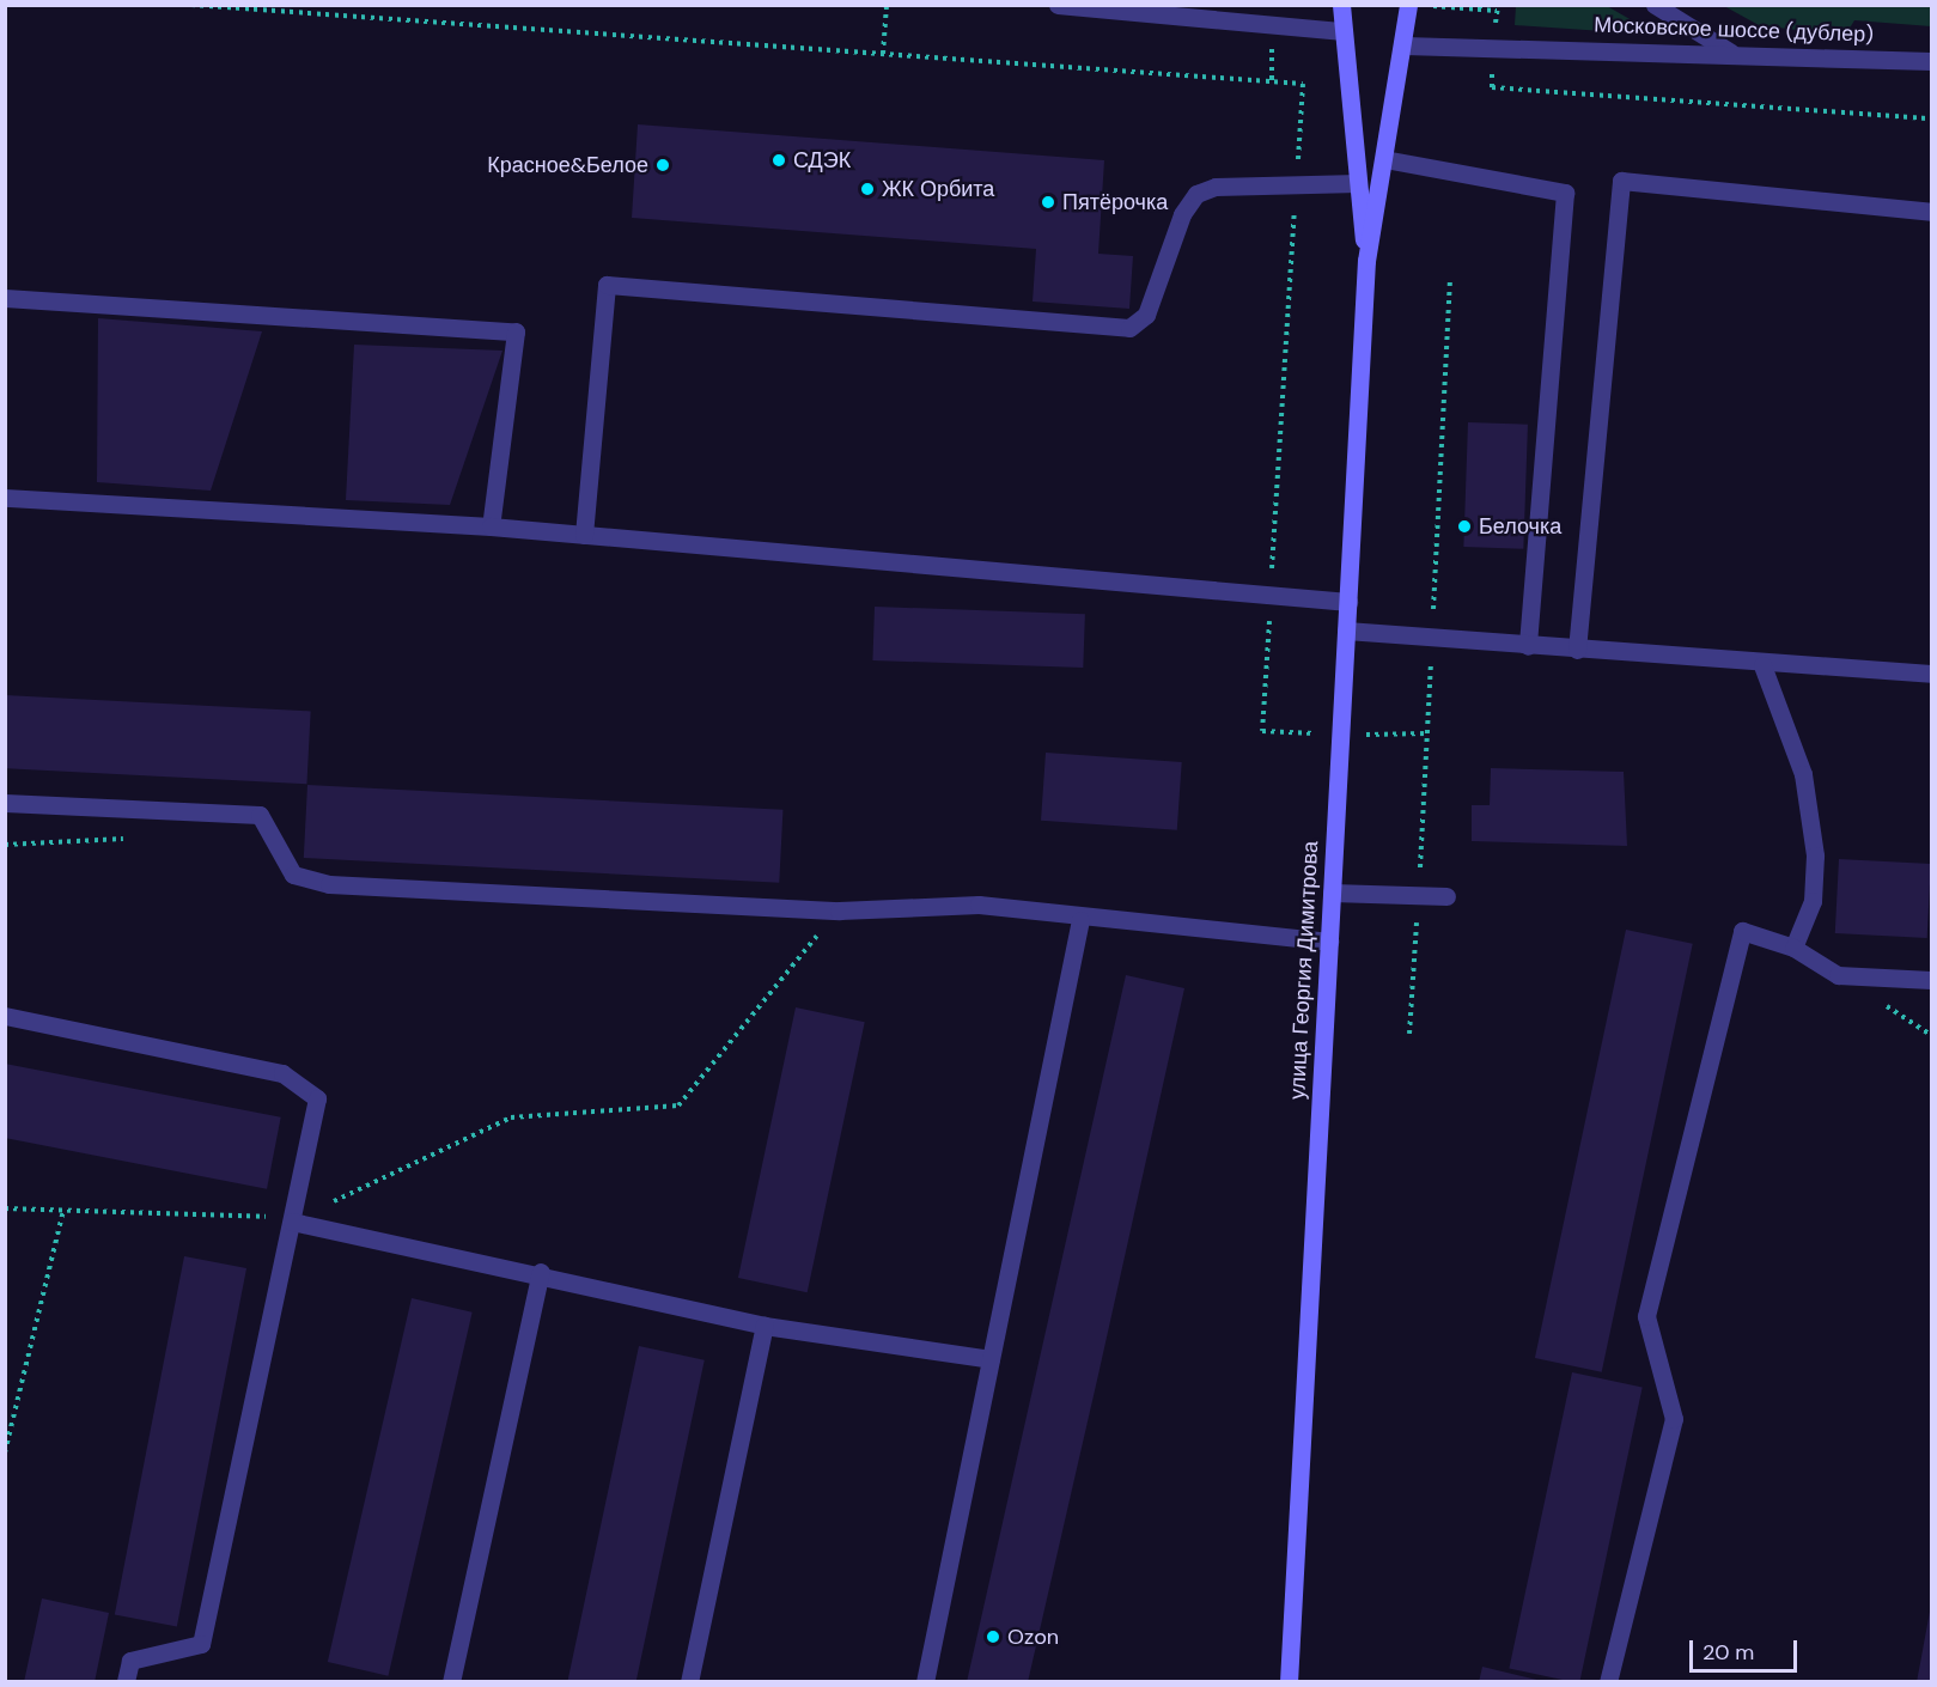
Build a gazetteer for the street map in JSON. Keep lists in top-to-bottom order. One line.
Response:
{"streets":{"main road":["улица Георгия Димитрова"],"street":["Московское шоссе (дублер)"]},"crossings":[["Московское шоссе (дублер)","улица Георгия Димитрова"]],"places":["СДЭК","Красное&Белое","ЖК Орбита","Пятёрочка","Белочка","Ozon"],"scale_bar":"20 m"}
